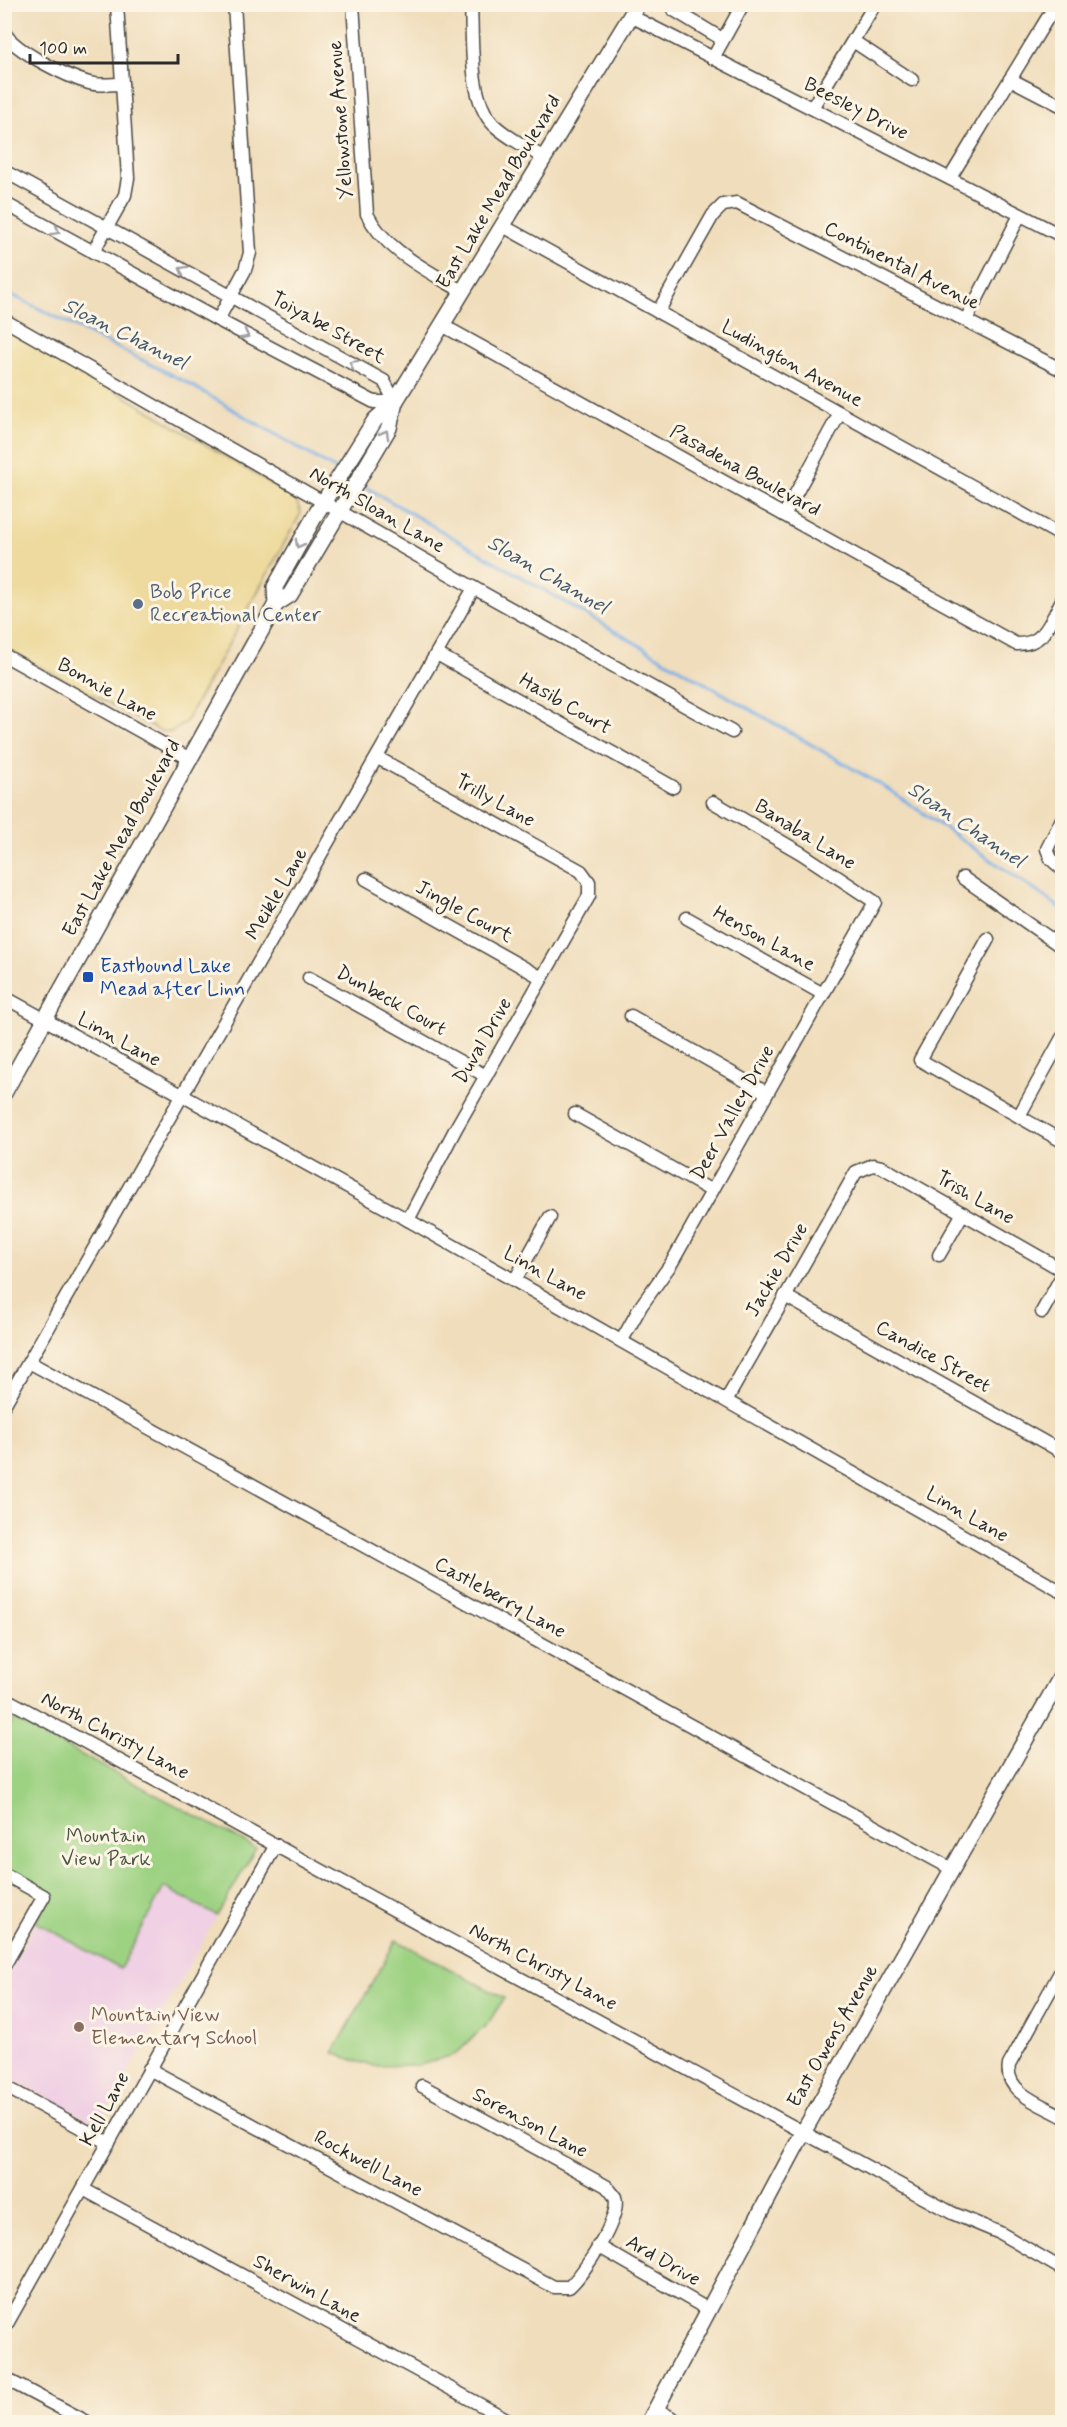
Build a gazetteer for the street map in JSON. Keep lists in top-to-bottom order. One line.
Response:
{"streets":{"main road":["East Lake Mead Boulevard","East Owens Avenue"],"street":["Beesley Drive","Yellowstone Avenue","Continental Avenue","Toiyabe Street","Ludington Avenue","Pasadena Boulevard","North Sloan Lane","Bonnie Lane","Hasib Court","Trilly Lane","Banaba Lane","Meikle Lane","Jingle Court","Henson Lane","Dunbeck Court","Linn Lane","Duval Drive","Deer Valley Drive","Trish Lane","Jackie Drive","Candice Street","Castleberry Lane","North Christy Lane","Kell Lane","Sorenson Lane","Rockwell Lane","Ard Drive","Sherwin Lane"]},"crossings":[["Beesley Drive","East Lake Mead Boulevard"],["Yellowstone Avenue","East Lake Mead Boulevard"],["East Lake Mead Boulevard","Toiyabe Street"],["East Lake Mead Boulevard","Ludington Avenue"],["East Lake Mead Boulevard","Pasadena Boulevard"],["East Lake Mead Boulevard","North Sloan Lane"],["East Lake Mead Boulevard","Bonnie Lane"],["East Lake Mead Boulevard","Linn Lane"],["Continental Avenue","Ludington Avenue"],["North Sloan Lane","Meikle Lane"],["Hasib Court","Meikle Lane"],["Trilly Lane","Meikle Lane"],["Trilly Lane","Duval Drive"],["Banaba Lane","Deer Valley Drive"],["Meikle Lane","Linn Lane"],["Meikle Lane","Castleberry Lane"],["Jingle Court","Duval Drive"],["Henson Lane","Deer Valley Drive"],["Dunbeck Court","Duval Drive"],["Linn Lane","Duval Drive"],["Linn Lane","Deer Valley Drive"],["Linn Lane","Jackie Drive"],["Trish Lane","Jackie Drive"],["Jackie Drive","Candice Street"],["Castleberry Lane","East Owens Avenue"],["North Christy Lane","East Owens Avenue"],["North Christy Lane","Kell Lane"],["East Owens Avenue","Ard Drive"],["Kell Lane","Rockwell Lane"],["Kell Lane","Sherwin Lane"],["Sorenson Lane","Rockwell Lane"],["Sorenson Lane","Ard Drive"],["Rockwell Lane","Ard Drive"]],"water":["Sloan Channel"],"parks":["Mountain View Park"],"places":{"other":["Bob Price Recreational Center","Mountain View Elementary School"],"transit":["Eastbound Lake Mead after Linn"]},"scale_bar":"100 m"}
